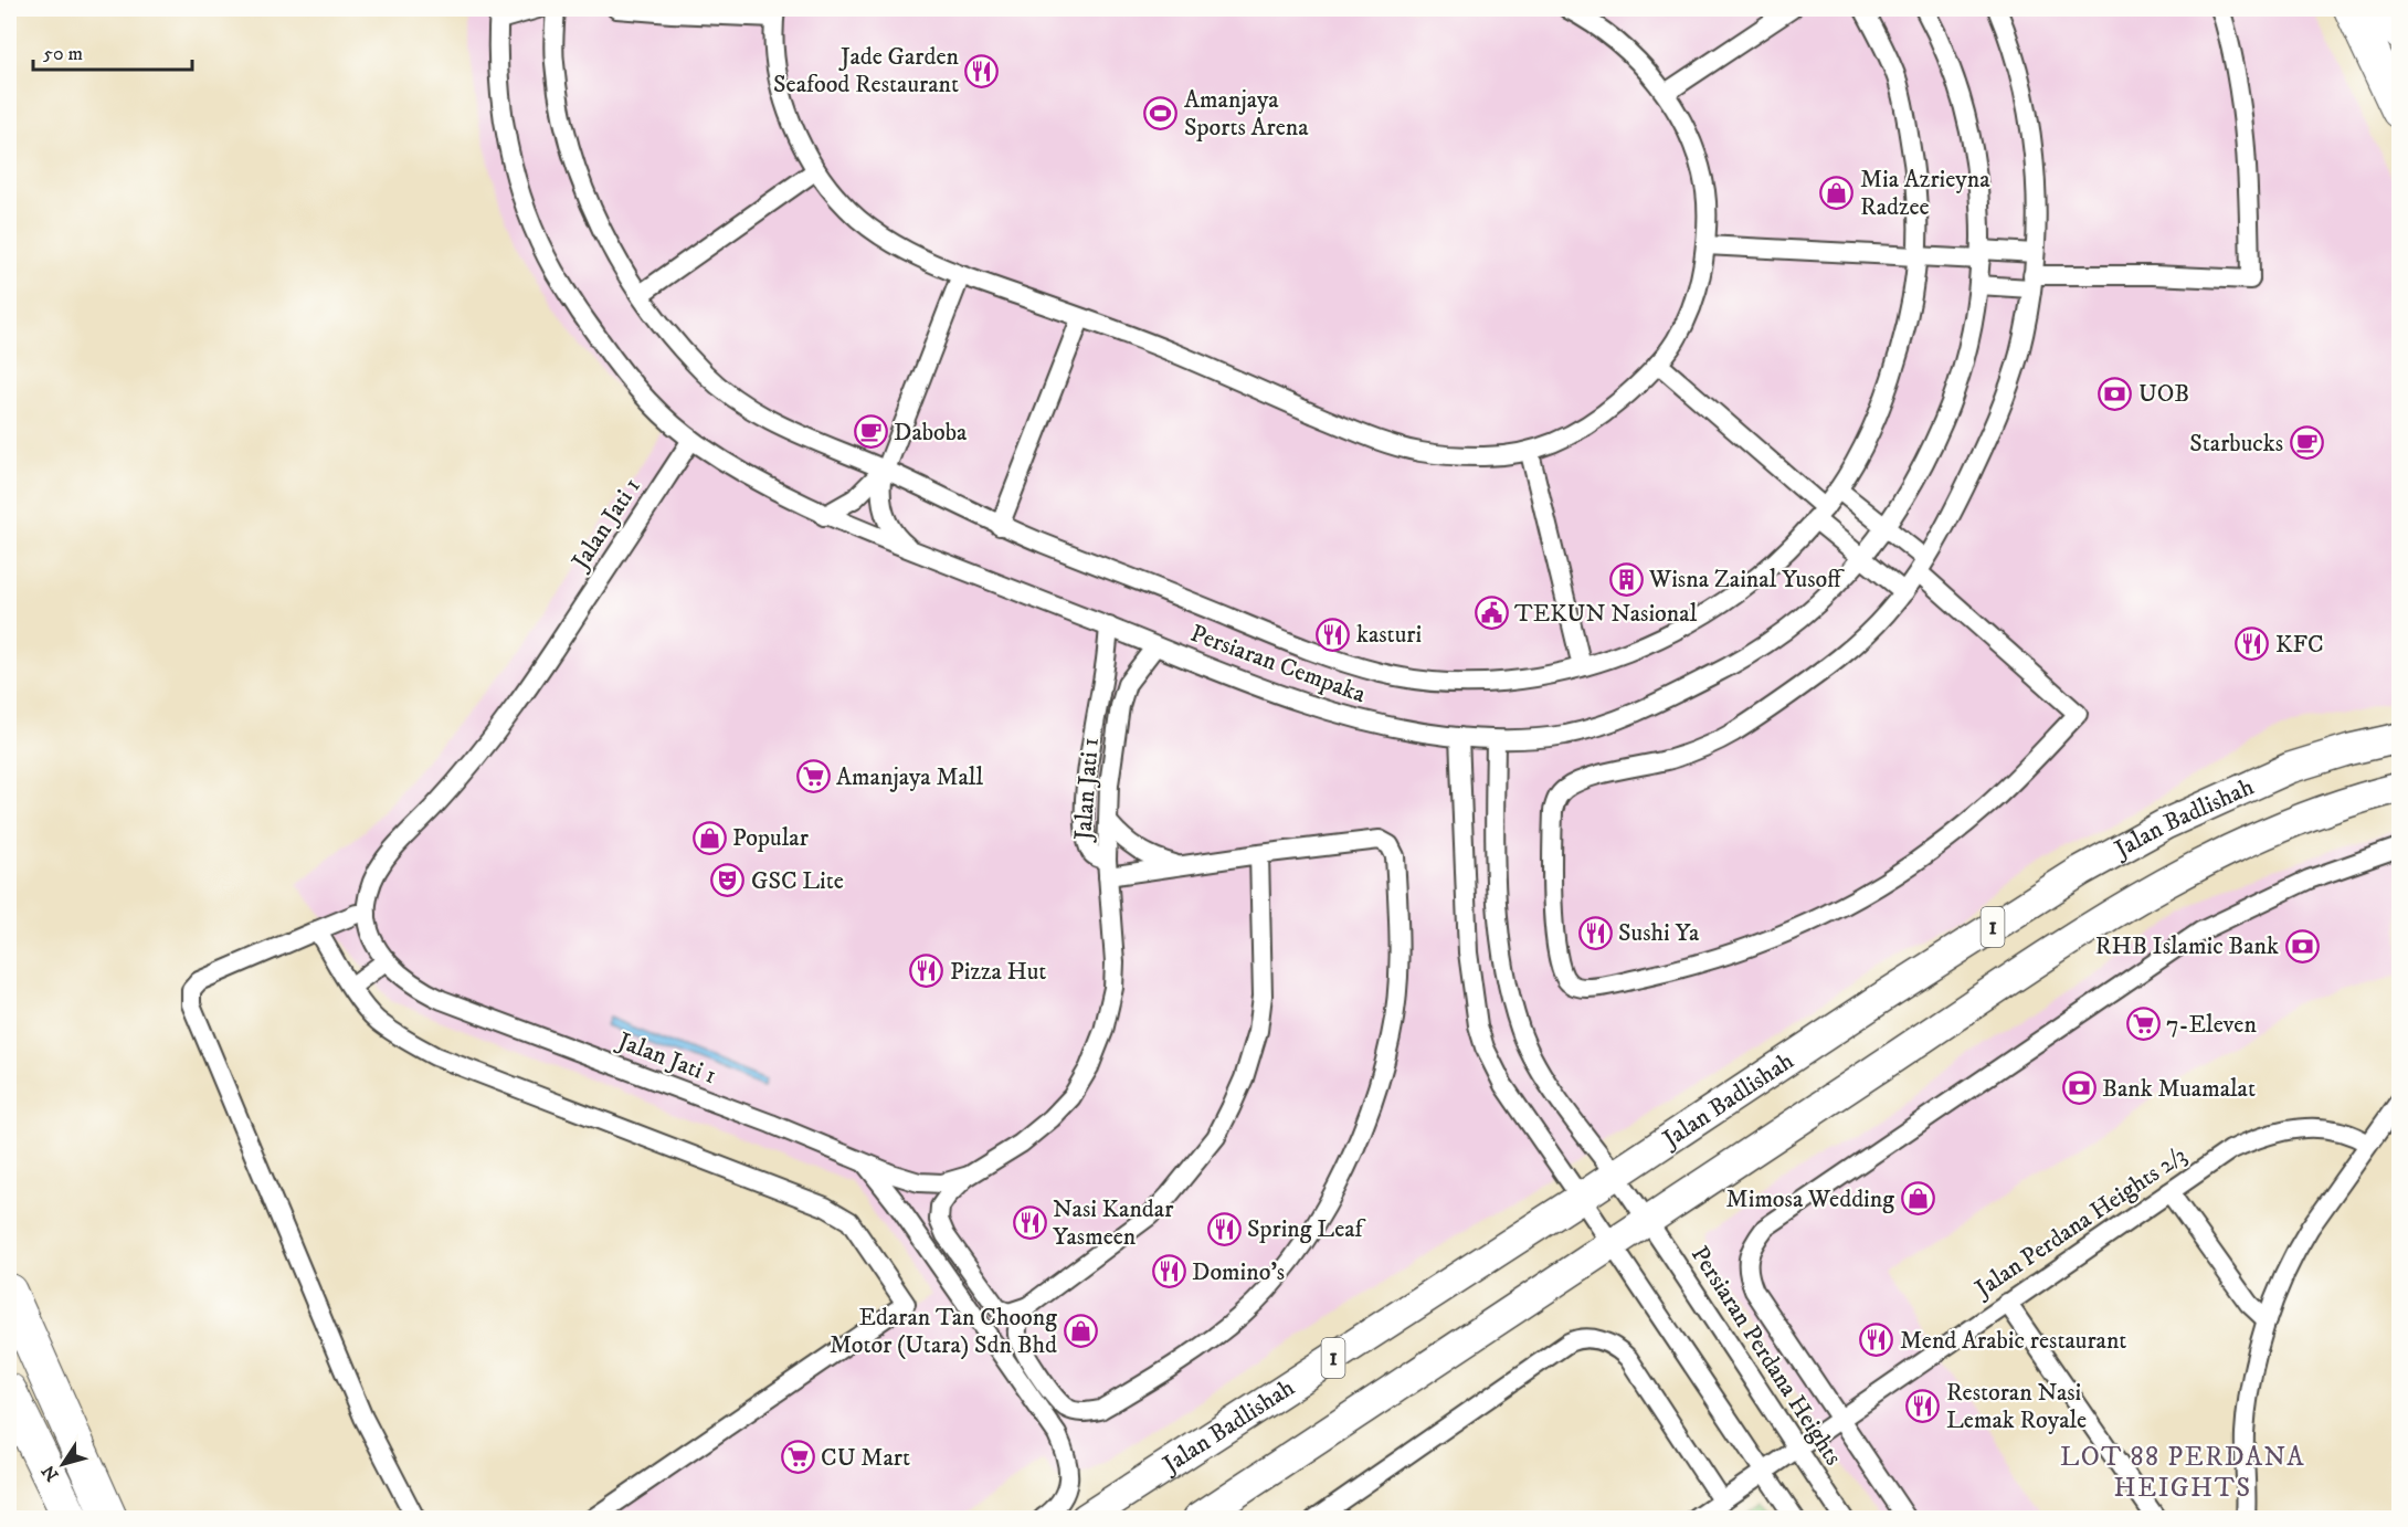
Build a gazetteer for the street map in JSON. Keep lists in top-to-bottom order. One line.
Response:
{"streets":{"main road":["Jalan Badlishah","1"],"street":["Jalan Jati 1","Persiaran Cempaka","Jalan Perdana Heights 2/3","Persiaran Perdana Heights"]},"crossings":[["Jalan Jati 1","Persiaran Cempaka"],["Persiaran Cempaka","Persiaran Perdana Heights"],["Jalan Badlishah","Persiaran Perdana Heights"],["Jalan Perdana Heights 2/3","Persiaran Perdana Heights"]],"districts":["LOT 88 PERDANA HEIGHTS"],"places":{"restaurant":["Jade Garden Seafood Restaurant","kasturi","KFC","Sushi Ya","Pizza Hut","Nasi Kandar Yasmeen","Spring Leaf","Domino's","Mend Arabic restaurant","Restoran Nasi Lemak Royale"],"sports":["Amanjaya Sports Arena"],"shop":["Mia Azrieyna Radzee","Popular","Mimosa Wedding","Edaran Tan Choong Motor (Utara) Sdn Bhd"],"bank":["UOB","RHB Islamic Bank","Bank Muamalat"],"cafe":["Daboba","Starbucks"],"building":["Wisna Zainal Yusoff"],"public building":["TEKUN Nasional"],"supermarket":["Amanjaya Mall","7-Eleven","CU Mart"],"theatre":["GSC Lite"]},"scale_bar":"50 m","north":"bottom left"}
